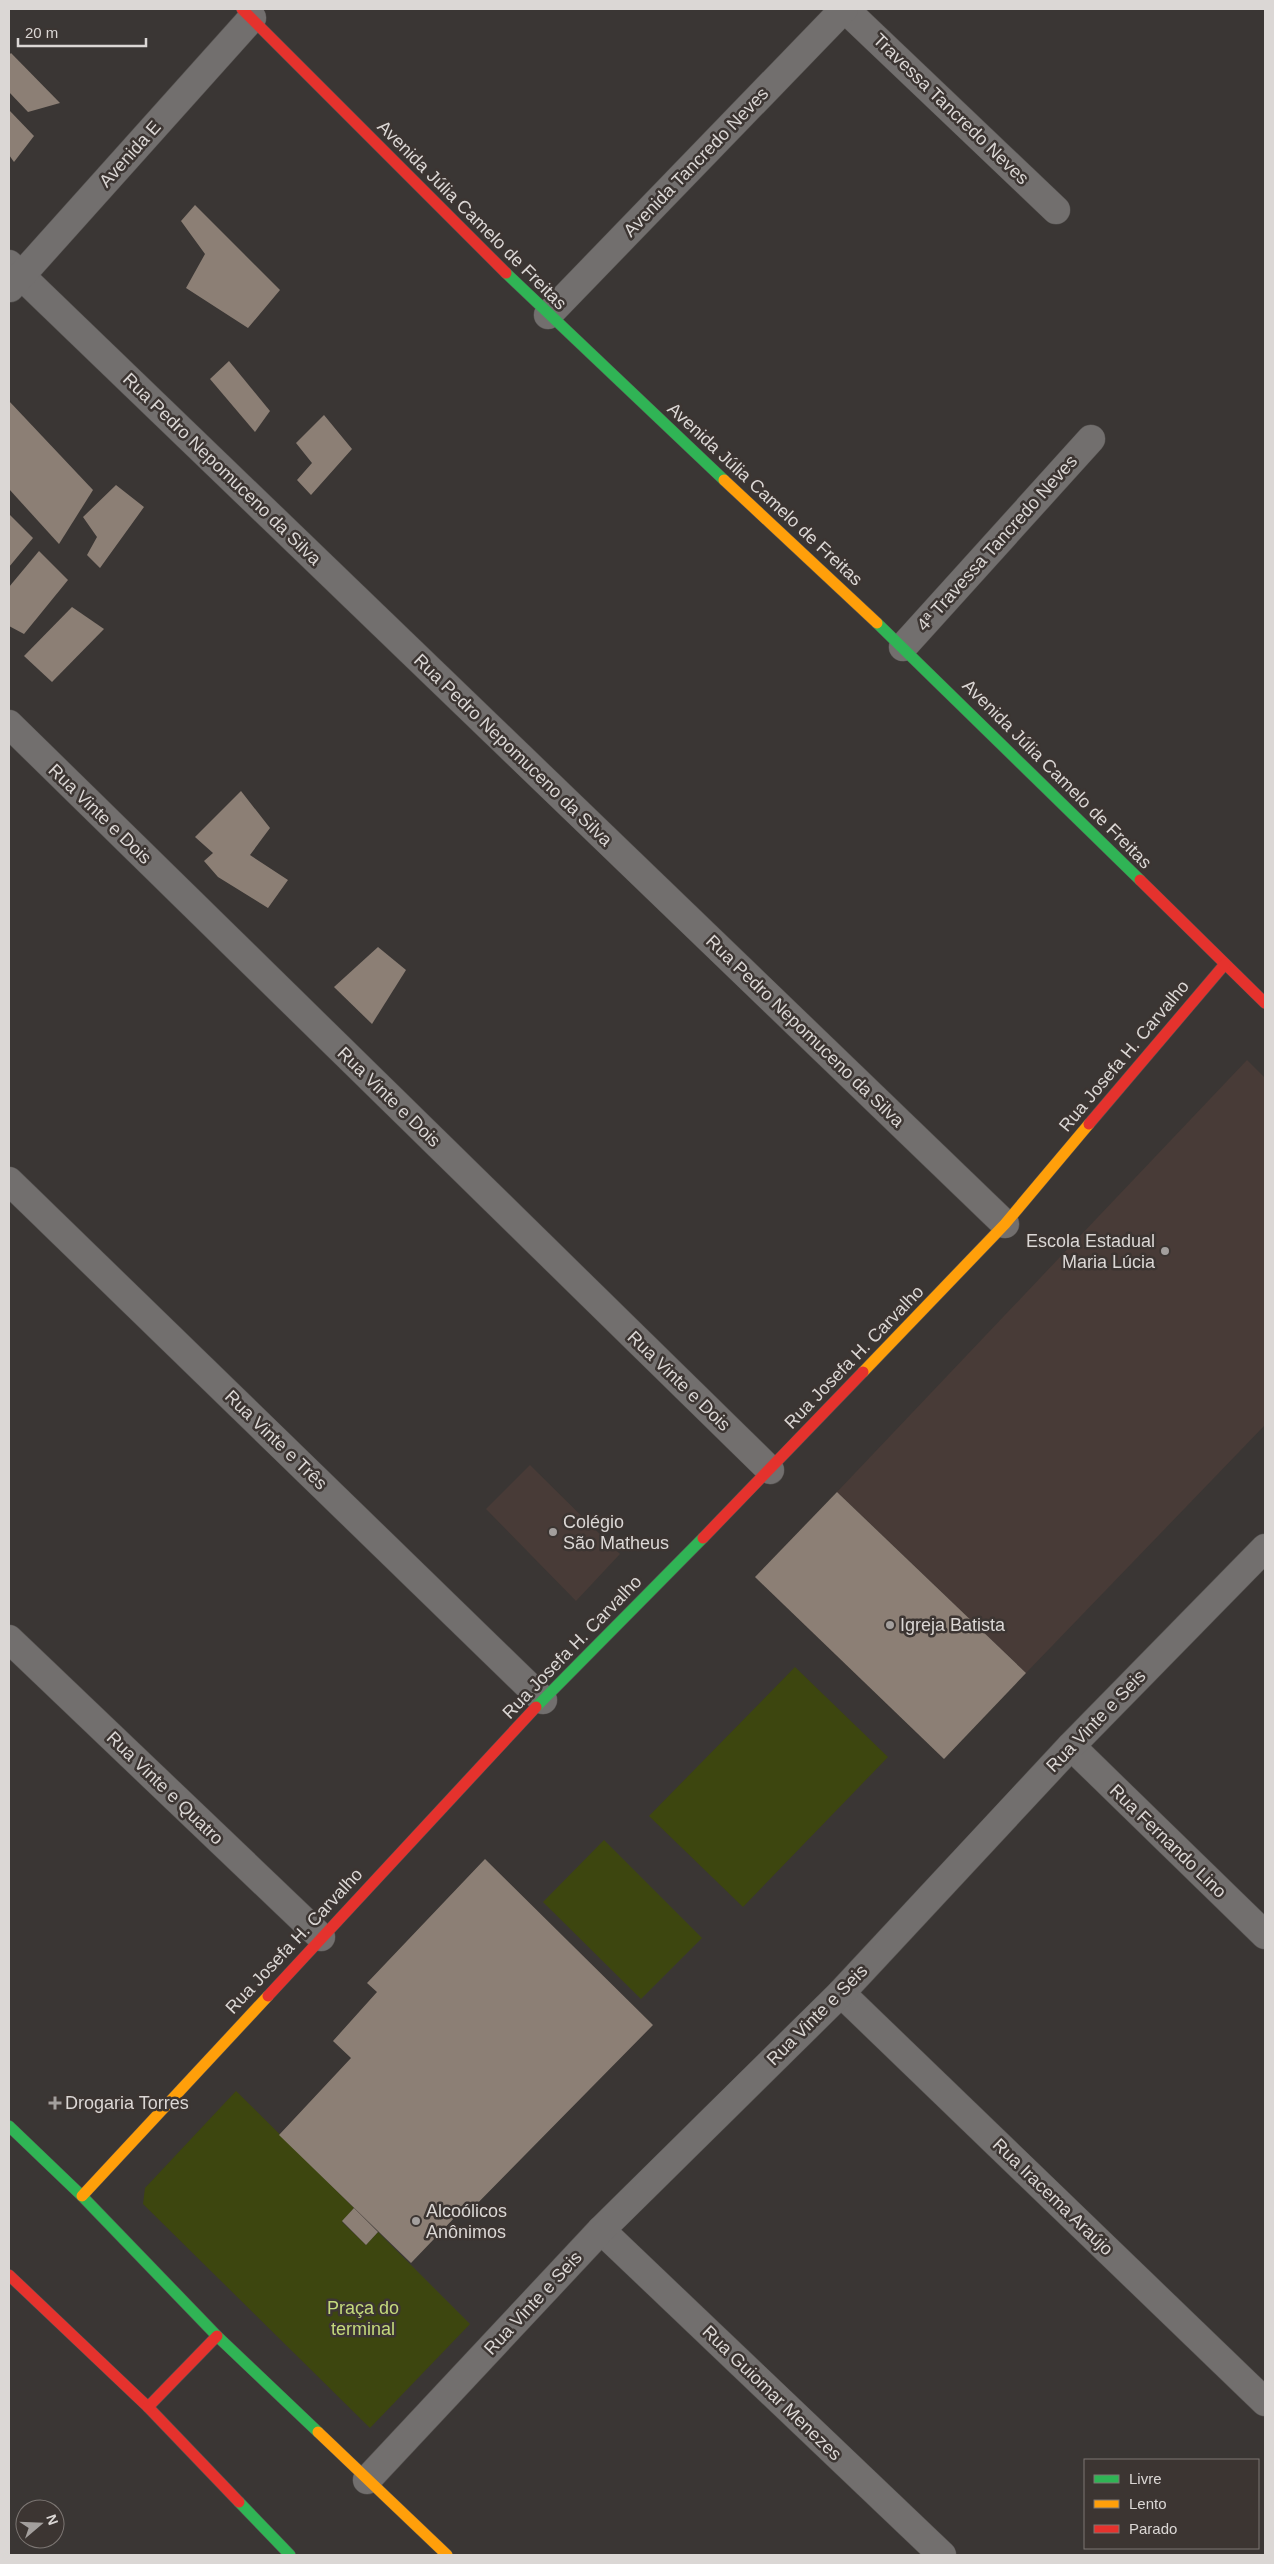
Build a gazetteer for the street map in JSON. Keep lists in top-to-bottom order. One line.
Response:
{"streets":{"street":["Travessa Tancredo Neves","Avenida E","Avenida Tancredo Neves","Avenida Júlia Camelo de Freitas","Rua Pedro Nepomuceno da Silva","4ª Travessa Tancredo Neves","Rua Vinte e Dois","Rua Josefa H. Carvalho","Rua Vinte e Três","Rua Vinte e Seis","Rua Vinte e Quatro","Rua Fernando Lino","Rua Iracema Araújo","Rua Guiomar Menezes"]},"crossings":[["Travessa Tancredo Neves","Avenida Tancredo Neves"],["Avenida E","Avenida Júlia Camelo de Freitas"],["Avenida E","Rua Pedro Nepomuceno da Silva"],["Avenida Tancredo Neves","Avenida Júlia Camelo de Freitas"],["Avenida Júlia Camelo de Freitas","4ª Travessa Tancredo Neves"],["Avenida Júlia Camelo de Freitas","Rua Josefa H. Carvalho"],["Rua Pedro Nepomuceno da Silva","Rua Josefa H. Carvalho"],["Rua Vinte e Dois","Rua Josefa H. Carvalho"],["Rua Josefa H. Carvalho","Rua Vinte e Três"],["Rua Josefa H. Carvalho","Rua Vinte e Quatro"],["Rua Vinte e Seis","Rua Fernando Lino"],["Rua Vinte e Seis","Rua Iracema Araújo"],["Rua Vinte e Seis","Rua Guiomar Menezes"]],"parks":["Praça do terminal"],"places":{"other":["Escola Estadual Maria Lúcia","Colégio São Matheus","Igreja Batista","Alcoólicos Anônimos"],"health":["Drogaria Torres"]},"legend":["Livre","Lento","Parado"],"scale_bar":"20 m","north":"right"}
